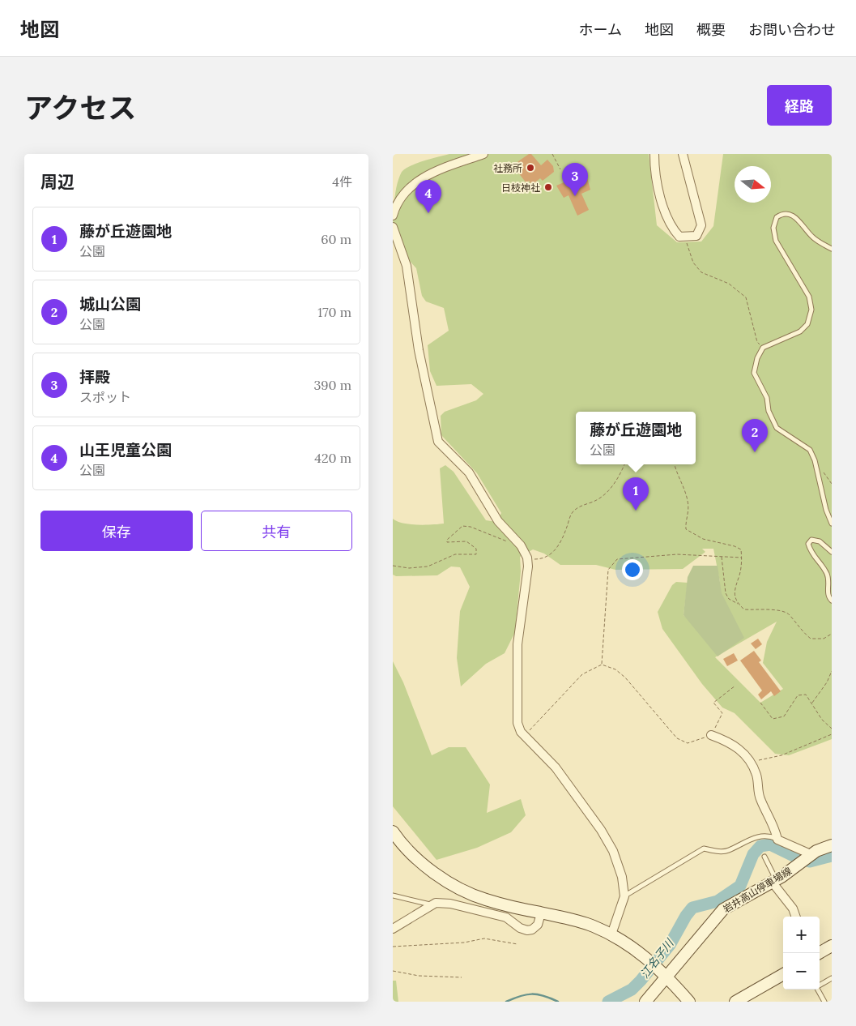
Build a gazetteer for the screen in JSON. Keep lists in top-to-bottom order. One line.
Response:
{"streets":{"street":["岩井高山停車場線"]},"water":["江名子川"],"places":["社務所","日枝神社"],"north":"right","page":{"header":"地図","nav":["ホーム","地図","概要","お問い合わせ"],"title":"アクセス","buttons":["経路",["保存","共有"]],"heading":["周辺","4件"],"pins":["3","4","2","1"],"list":[{"mark":"1","name":"藤が丘遊園地","note":"公園","value":"60 m"},{"mark":"2","name":"城山公園","note":"公園","value":"170 m"},{"mark":"3","name":"拝殿","note":"スポット","value":"390 m"},{"mark":"4","name":"山王児童公園","note":"公園","value":"420 m"}],"popup":["藤が丘遊園地","公園"],"map_buttons":["+","−"]}}
